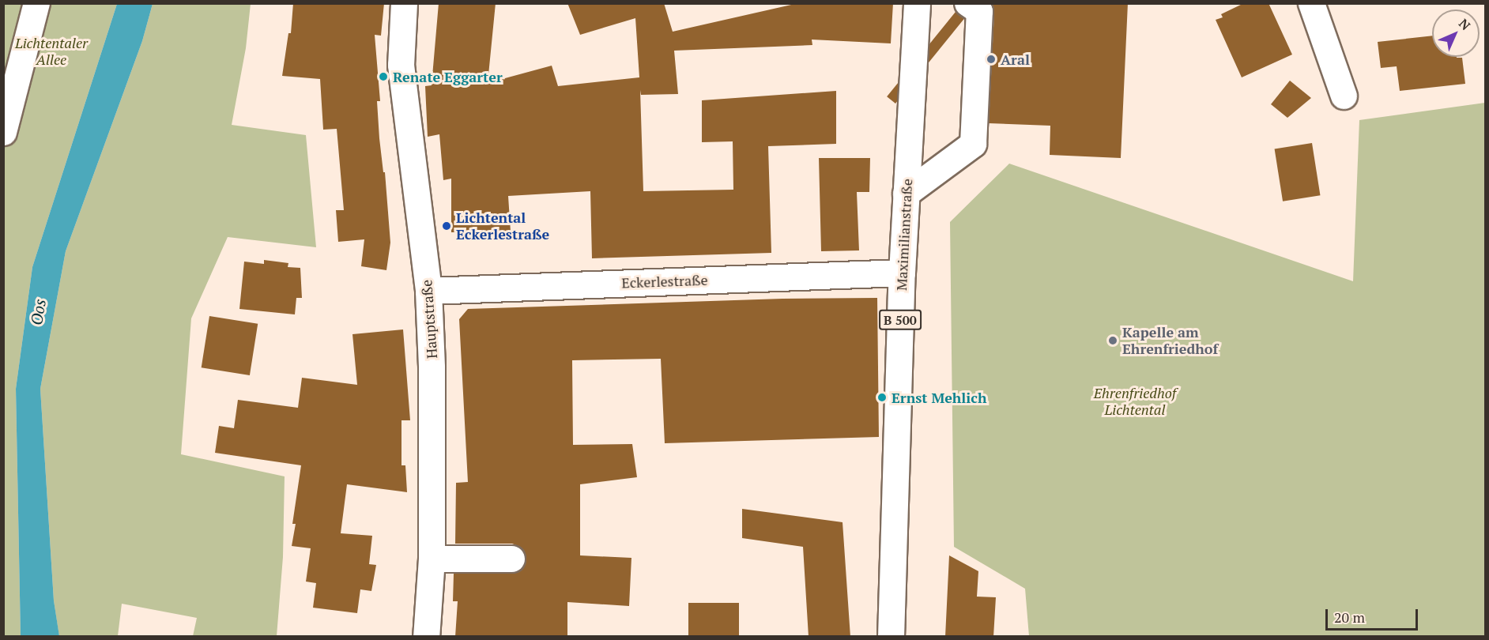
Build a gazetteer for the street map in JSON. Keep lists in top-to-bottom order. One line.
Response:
{"streets":{"main road":["Maximilianstraße","Eckerlestraße","Hauptstraße","B 500"]},"crossings":[["Maximilianstraße","Eckerlestraße"],["Eckerlestraße","Hauptstraße"]],"water":["Oos"],"parks":["Lichtentaler Allee","Ehrenfriedhof Lichtental"],"places":["Aral","Renate Eggarter","Lichtental Eckerlestraße","Kapelle am Ehrenfriedhof","Ernst Mehlich"],"scale_bar":"20 m","north":"top right"}
